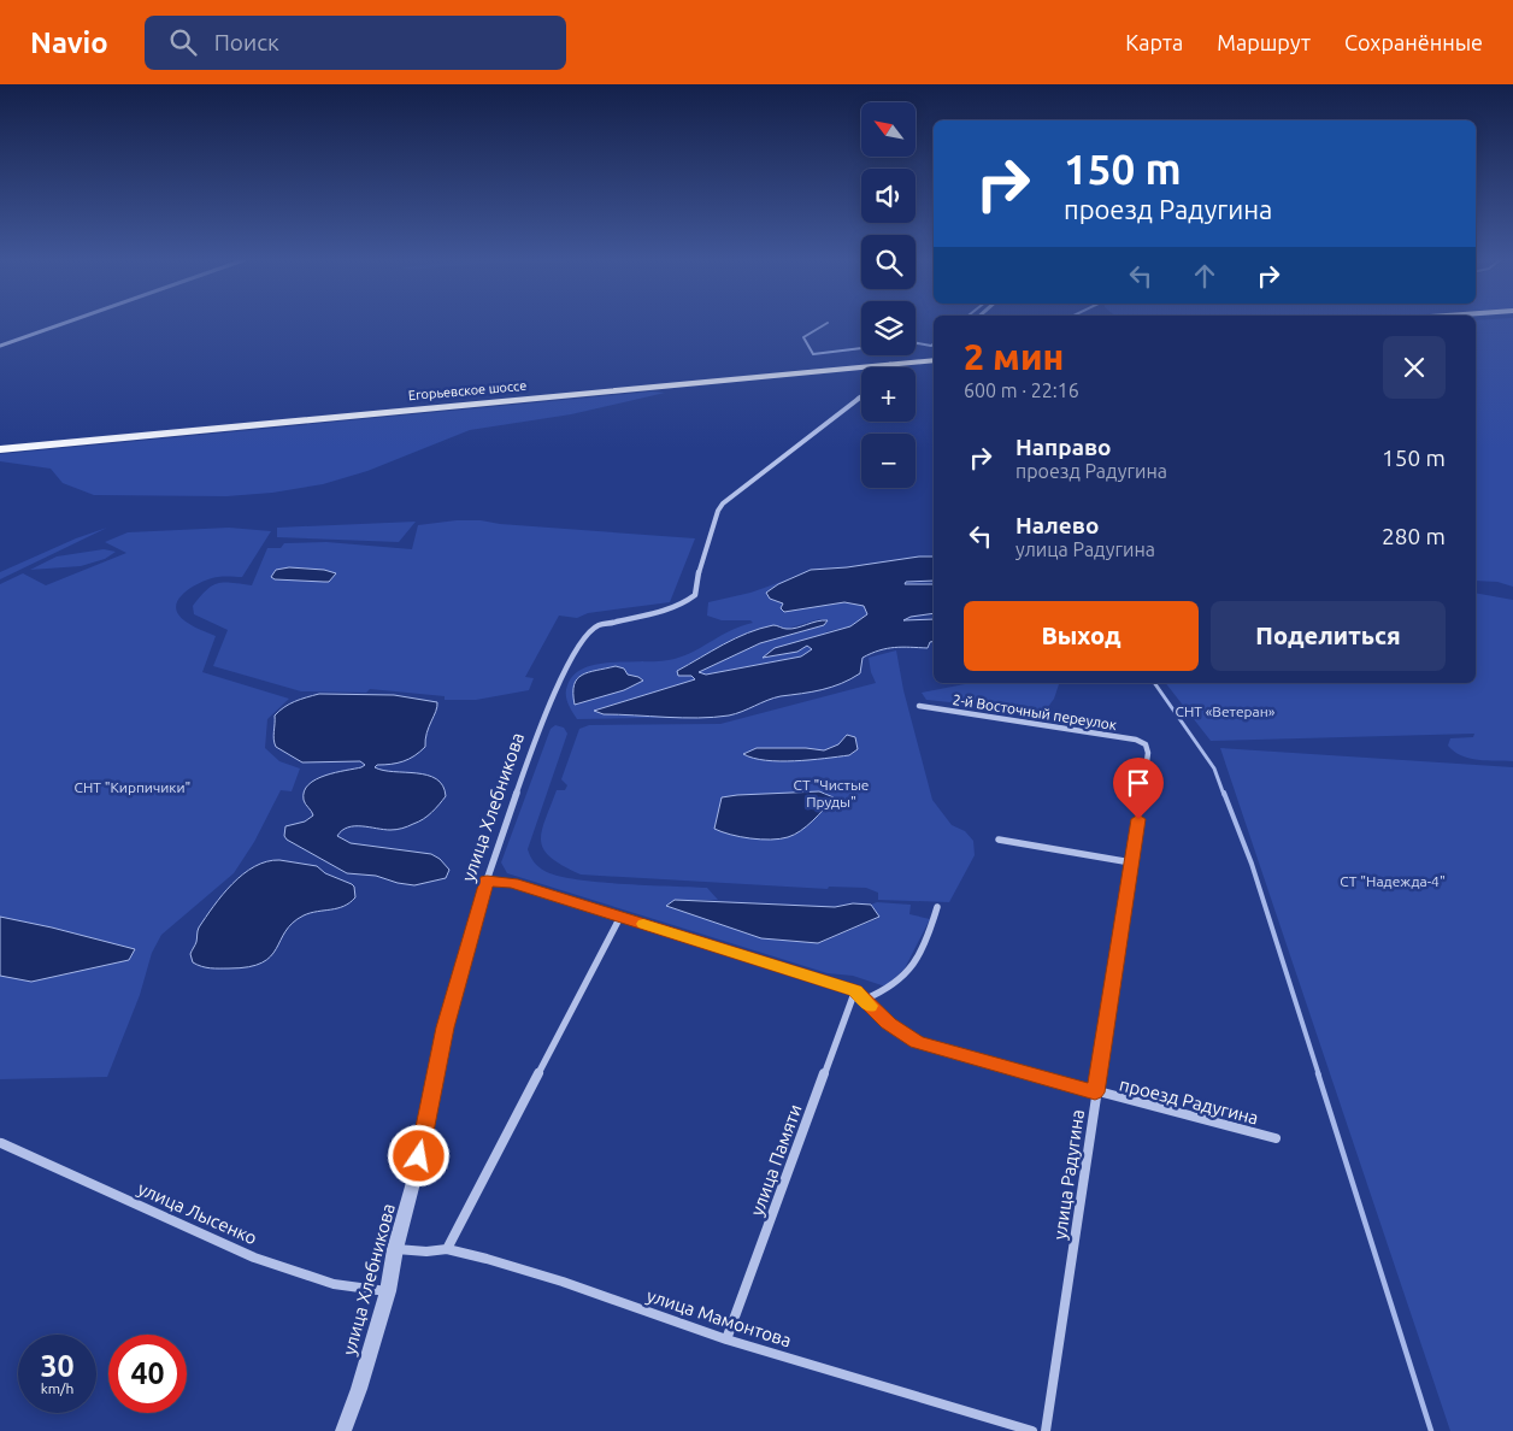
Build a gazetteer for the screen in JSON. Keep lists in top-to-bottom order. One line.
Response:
{"streets":{"main road":["Егорьевское шоссе"],"street":["2-й Восточный переулок","улица Хлебникова","проезд Радугина","улица Памяти","улица Радугина","улица Лысенко","улица Мамонтова"]},"crossings":[["2-й Восточный переулок","улица Радугина"],["улица Хлебникова","проезд Радугина"],["улица Хлебникова","улица Лысенко"],["улица Хлебникова","улица Мамонтова"],["проезд Радугина","улица Памяти"],["проезд Радугина","улица Радугина"],["улица Памяти","улица Мамонтова"]],"parks":["СНТ «Ветеран»","СТ \"Чистые Пруды\"","СНТ \"Кирпичики\"","СТ \"Надежда-4\""],"north":"top left","page":{"header":"Navio","search":"Поиск","nav":["Карта","Маршрут","Сохранённые"],"map_buttons":["+","−"],"turn":["150 m","проезд Радугина"],"heading":["2 мин","600 m · 22:16"],"list":[{"name":"Направо","note":"проезд Радугина","value":"150 m"},{"name":"Налево","note":"улица Радугина","value":"280 m"}],"buttons":["Выход","Поделиться"],"speed":"30 km/h","limit":"40"}}
